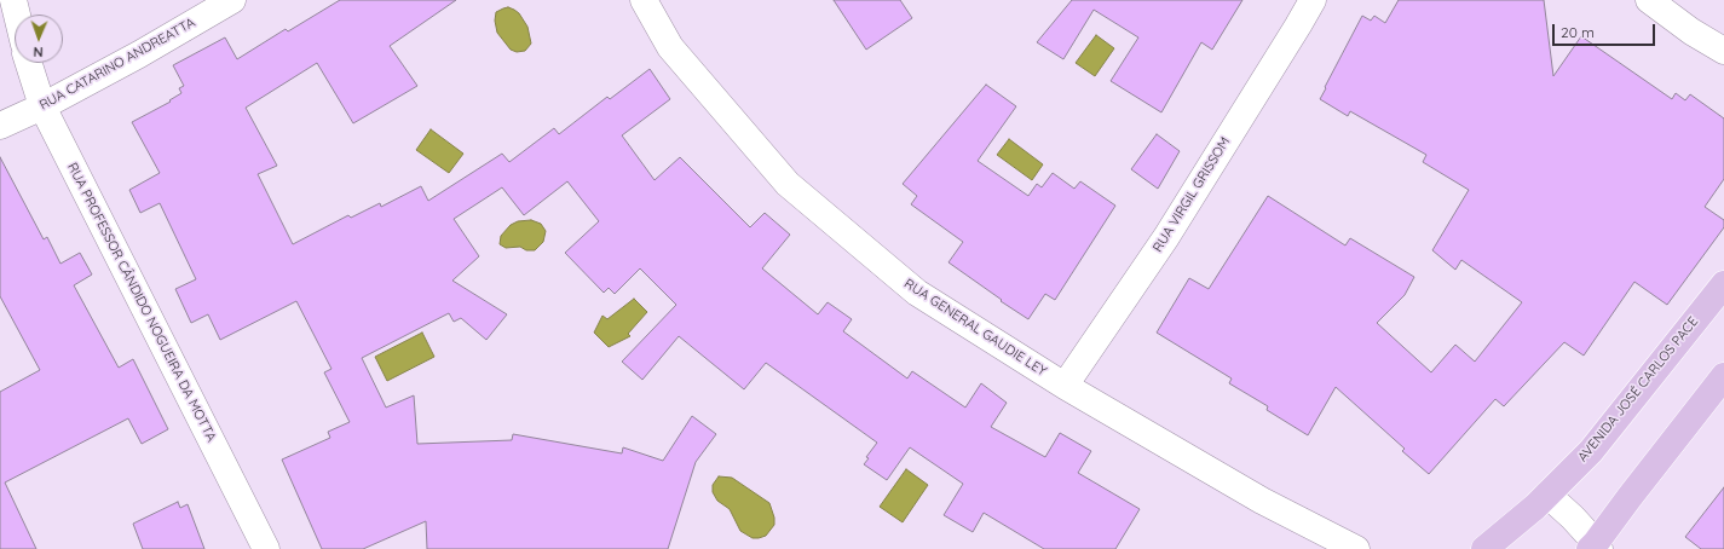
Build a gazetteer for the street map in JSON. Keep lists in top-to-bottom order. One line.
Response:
{"streets":{"main road":["AVENIDA JOSÉ CARLOS PACE"],"street":["RUA CATARINO ANDREATTA","RUA VIRGIL GRISSOM","RUA PROFESSOR CÂNDIDO NOGUEIRA DA MOTTA","RUA GENERAL GAUDIE LEY"]},"crossings":[["RUA CATARINO ANDREATTA","RUA PROFESSOR CÂNDIDO NOGUEIRA DA MOTTA"],["RUA VIRGIL GRISSOM","RUA GENERAL GAUDIE LEY"]],"scale_bar":"20 m","north":"bottom"}
